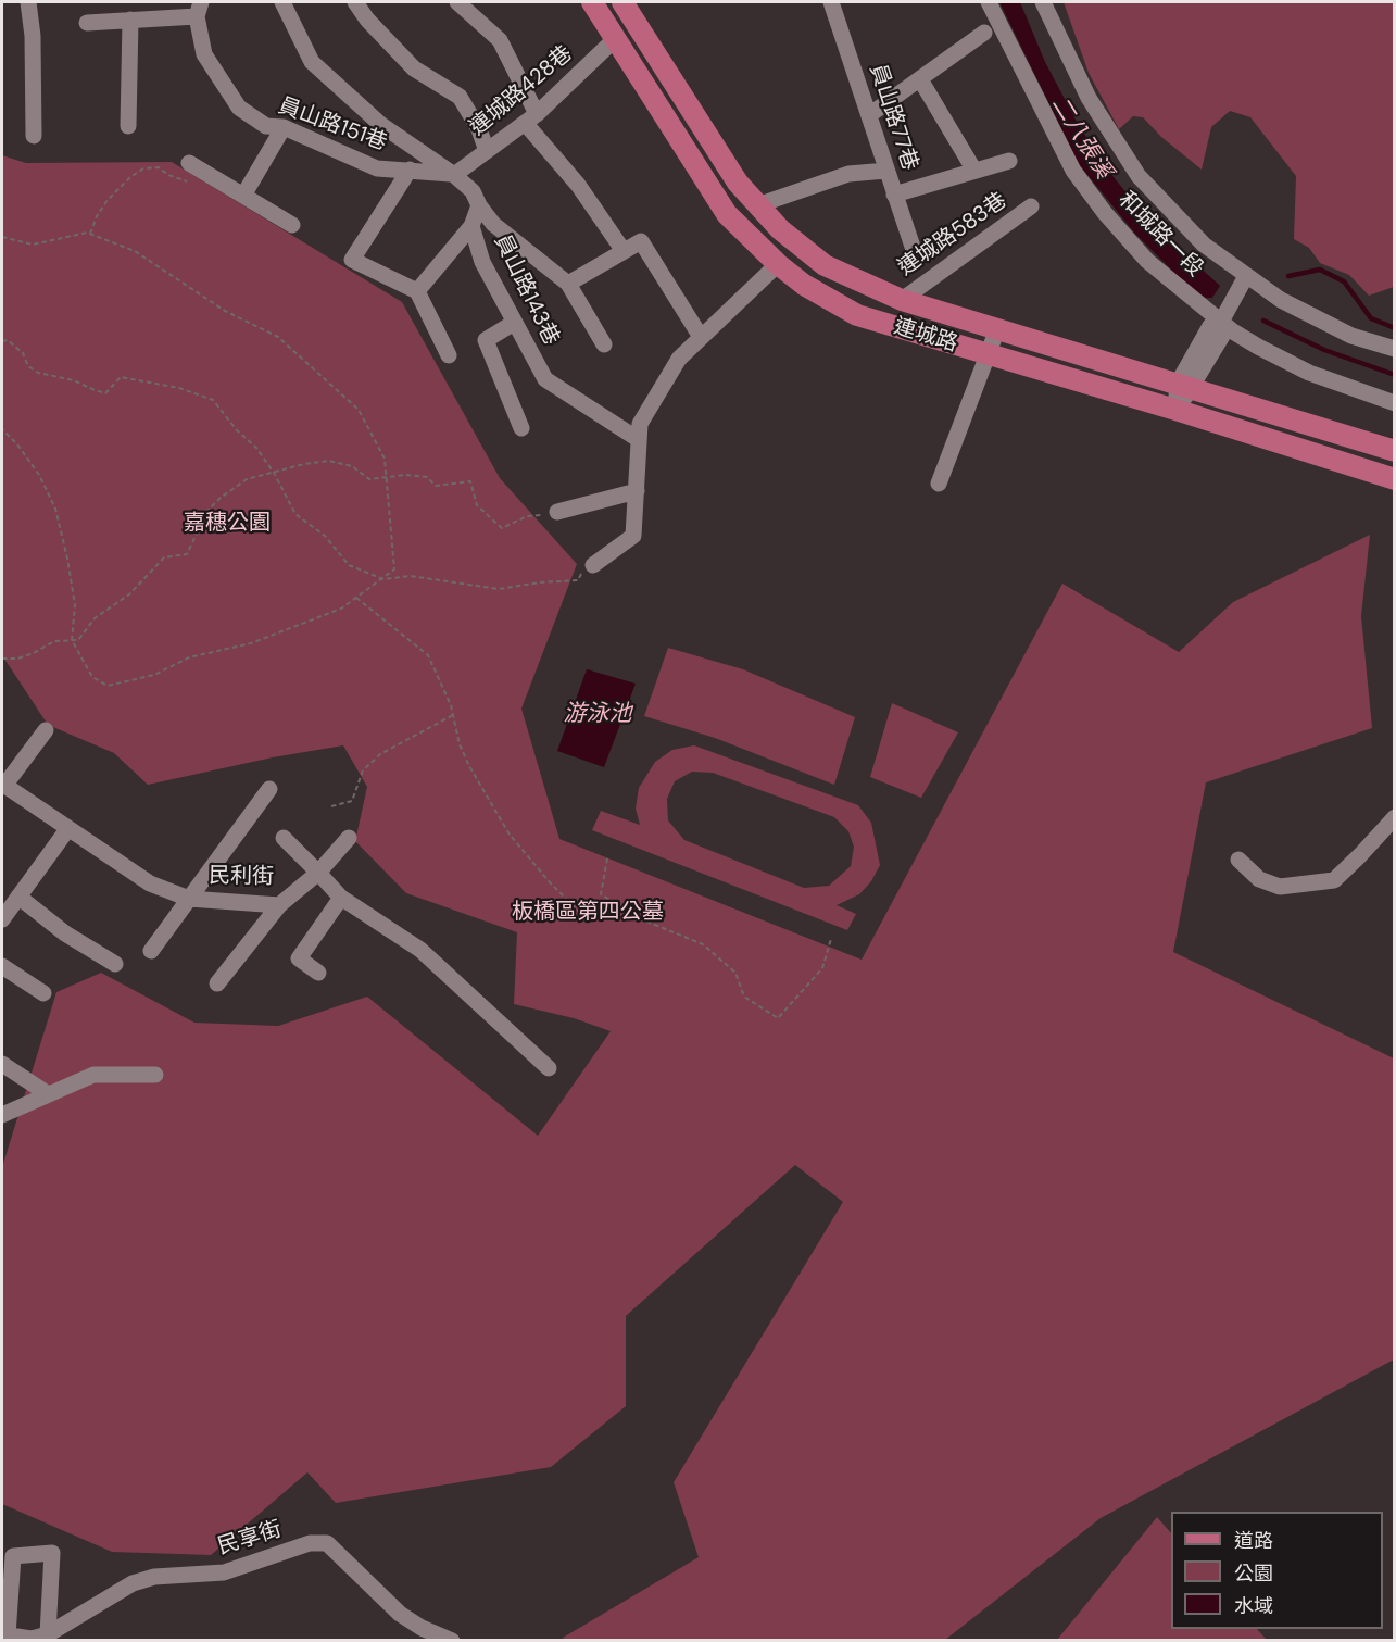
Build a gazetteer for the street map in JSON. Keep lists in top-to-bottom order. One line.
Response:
{"streets":{"main road":["連城路"],"street":["連城路428巷","員山路77巷","員山路151巷","連城路583巷","和城路一段","員山路143巷","民利街","民享街"]},"crossings":[["連城路428巷","員山路151巷"],["連城路428巷","連城路"],["連城路583巷","連城路"]],"water":["二八張溪","游泳池"],"parks":["嘉穗公園","板橋區第四公墓"],"legend":["道路","公園","水域"]}
